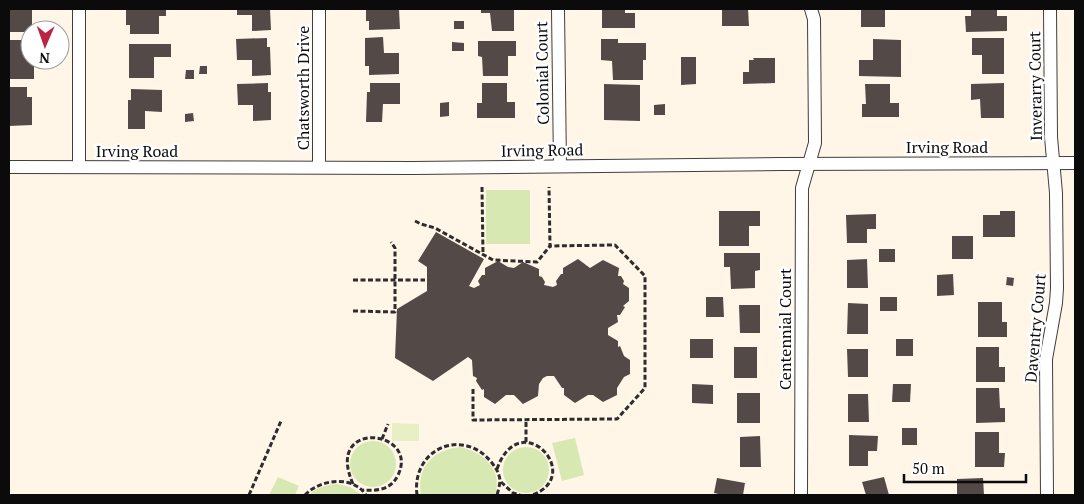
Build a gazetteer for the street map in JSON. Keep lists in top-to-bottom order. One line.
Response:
{"streets":{"street":["Colonial Court","Inverarry Court","Chatsworth Drive","Irving Road","Daventry Court","Centennial Court"]},"crossings":[["Colonial Court","Irving Road"],["Inverarry Court","Irving Road"],["Inverarry Court","Daventry Court"],["Chatsworth Drive","Irving Road"],["Irving Road","Daventry Court"],["Irving Road","Centennial Court"]],"scale_bar":"50 m","north":"bottom"}
